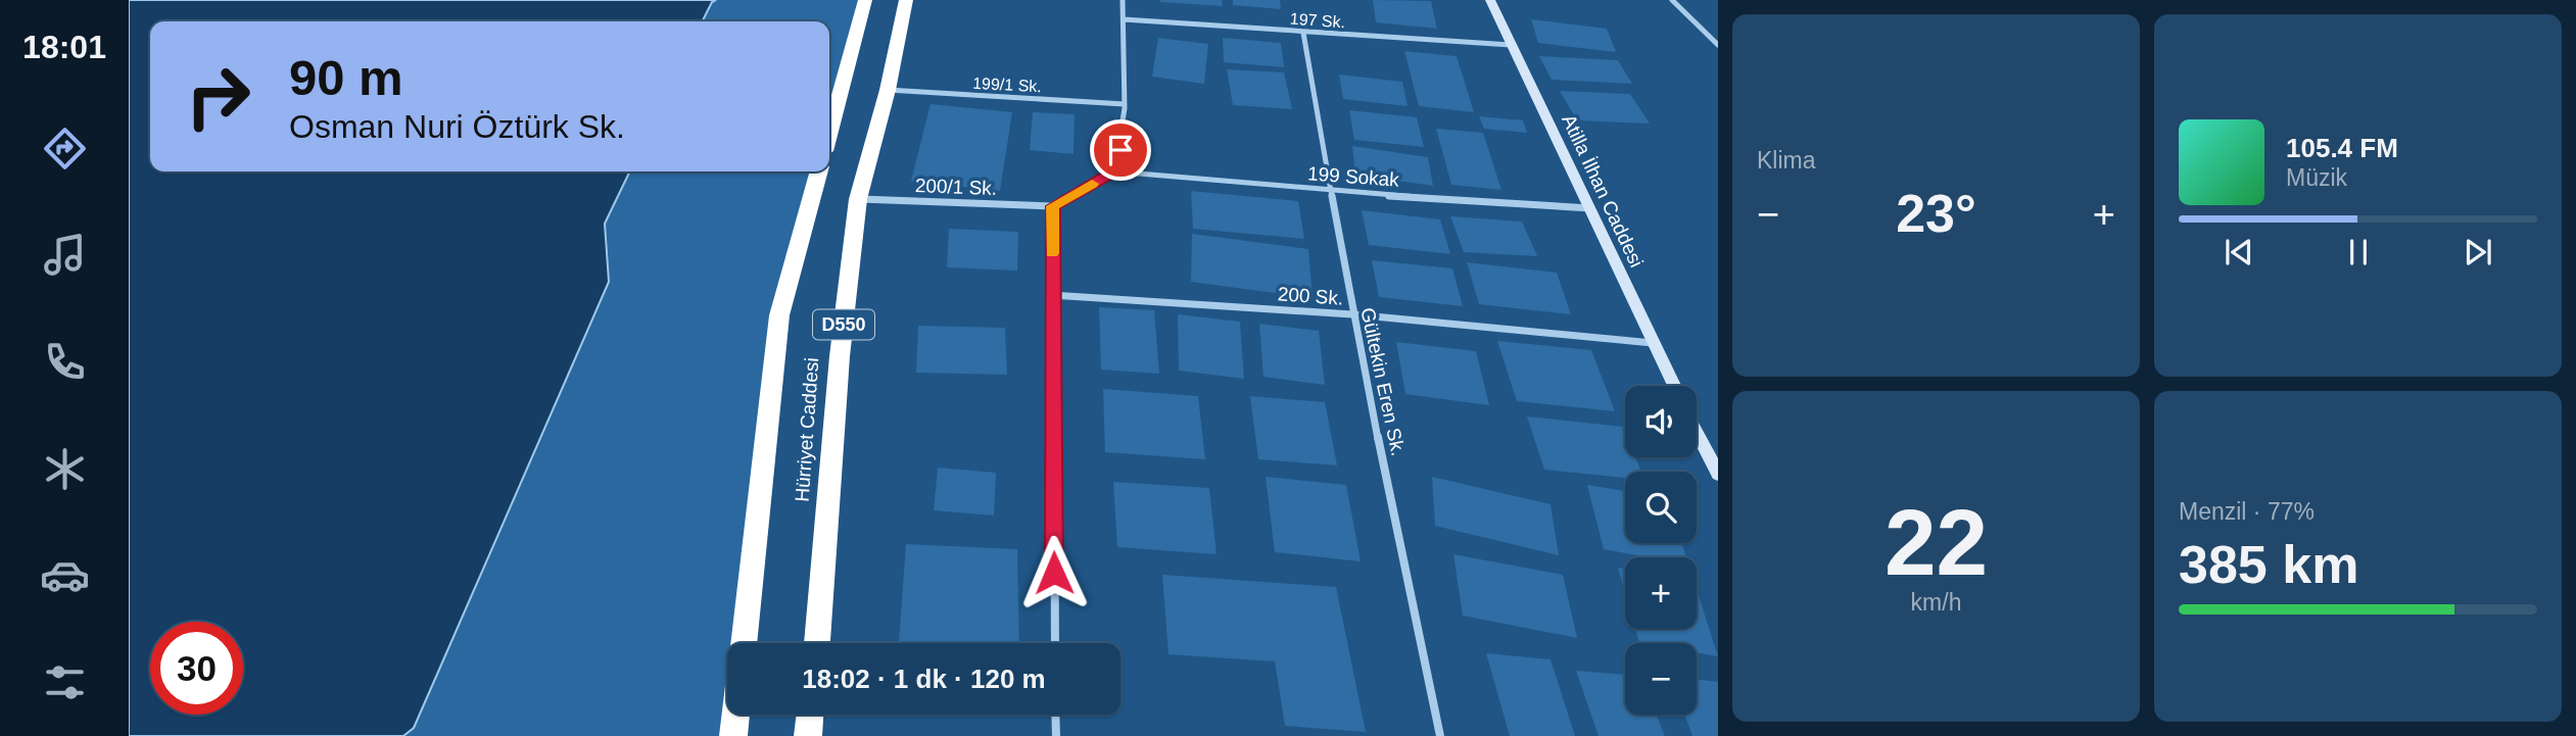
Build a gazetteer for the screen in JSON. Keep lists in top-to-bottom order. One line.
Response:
{"streets":{"highway":["D550","Hürriyet Caddesi"],"street":["197 Sk.","199/1 Sk.","199 Sokak","200/1 Sk.","Atilla İlhan Caddesi","200 Sk.","Gültekin Eren Sk."]},"crossings":[["197 Sk.","Atilla İlhan Caddesi"],["197 Sk.","Gültekin Eren Sk."],["199/1 Sk.","Hürriyet Caddesi"],["199 Sokak","Atilla İlhan Caddesi"],["199 Sokak","Gültekin Eren Sk."],["200/1 Sk.","Hürriyet Caddesi"],["Atilla İlhan Caddesi","200 Sk."],["200 Sk.","Gültekin Eren Sk."]],"page":{"tabs":"18:01","tile":["Klima",["22","km/h"],["Menzil · 77%","385 km"]],"turn":["90 m","Osman Nuri Öztürk Sk."],"song":["105.4 FM","Müzik"],"heat":["−","23°","+"],"map_buttons":["+","−"],"limit":"30","trip":"18:02 · 1 dk · 120 m"}}
